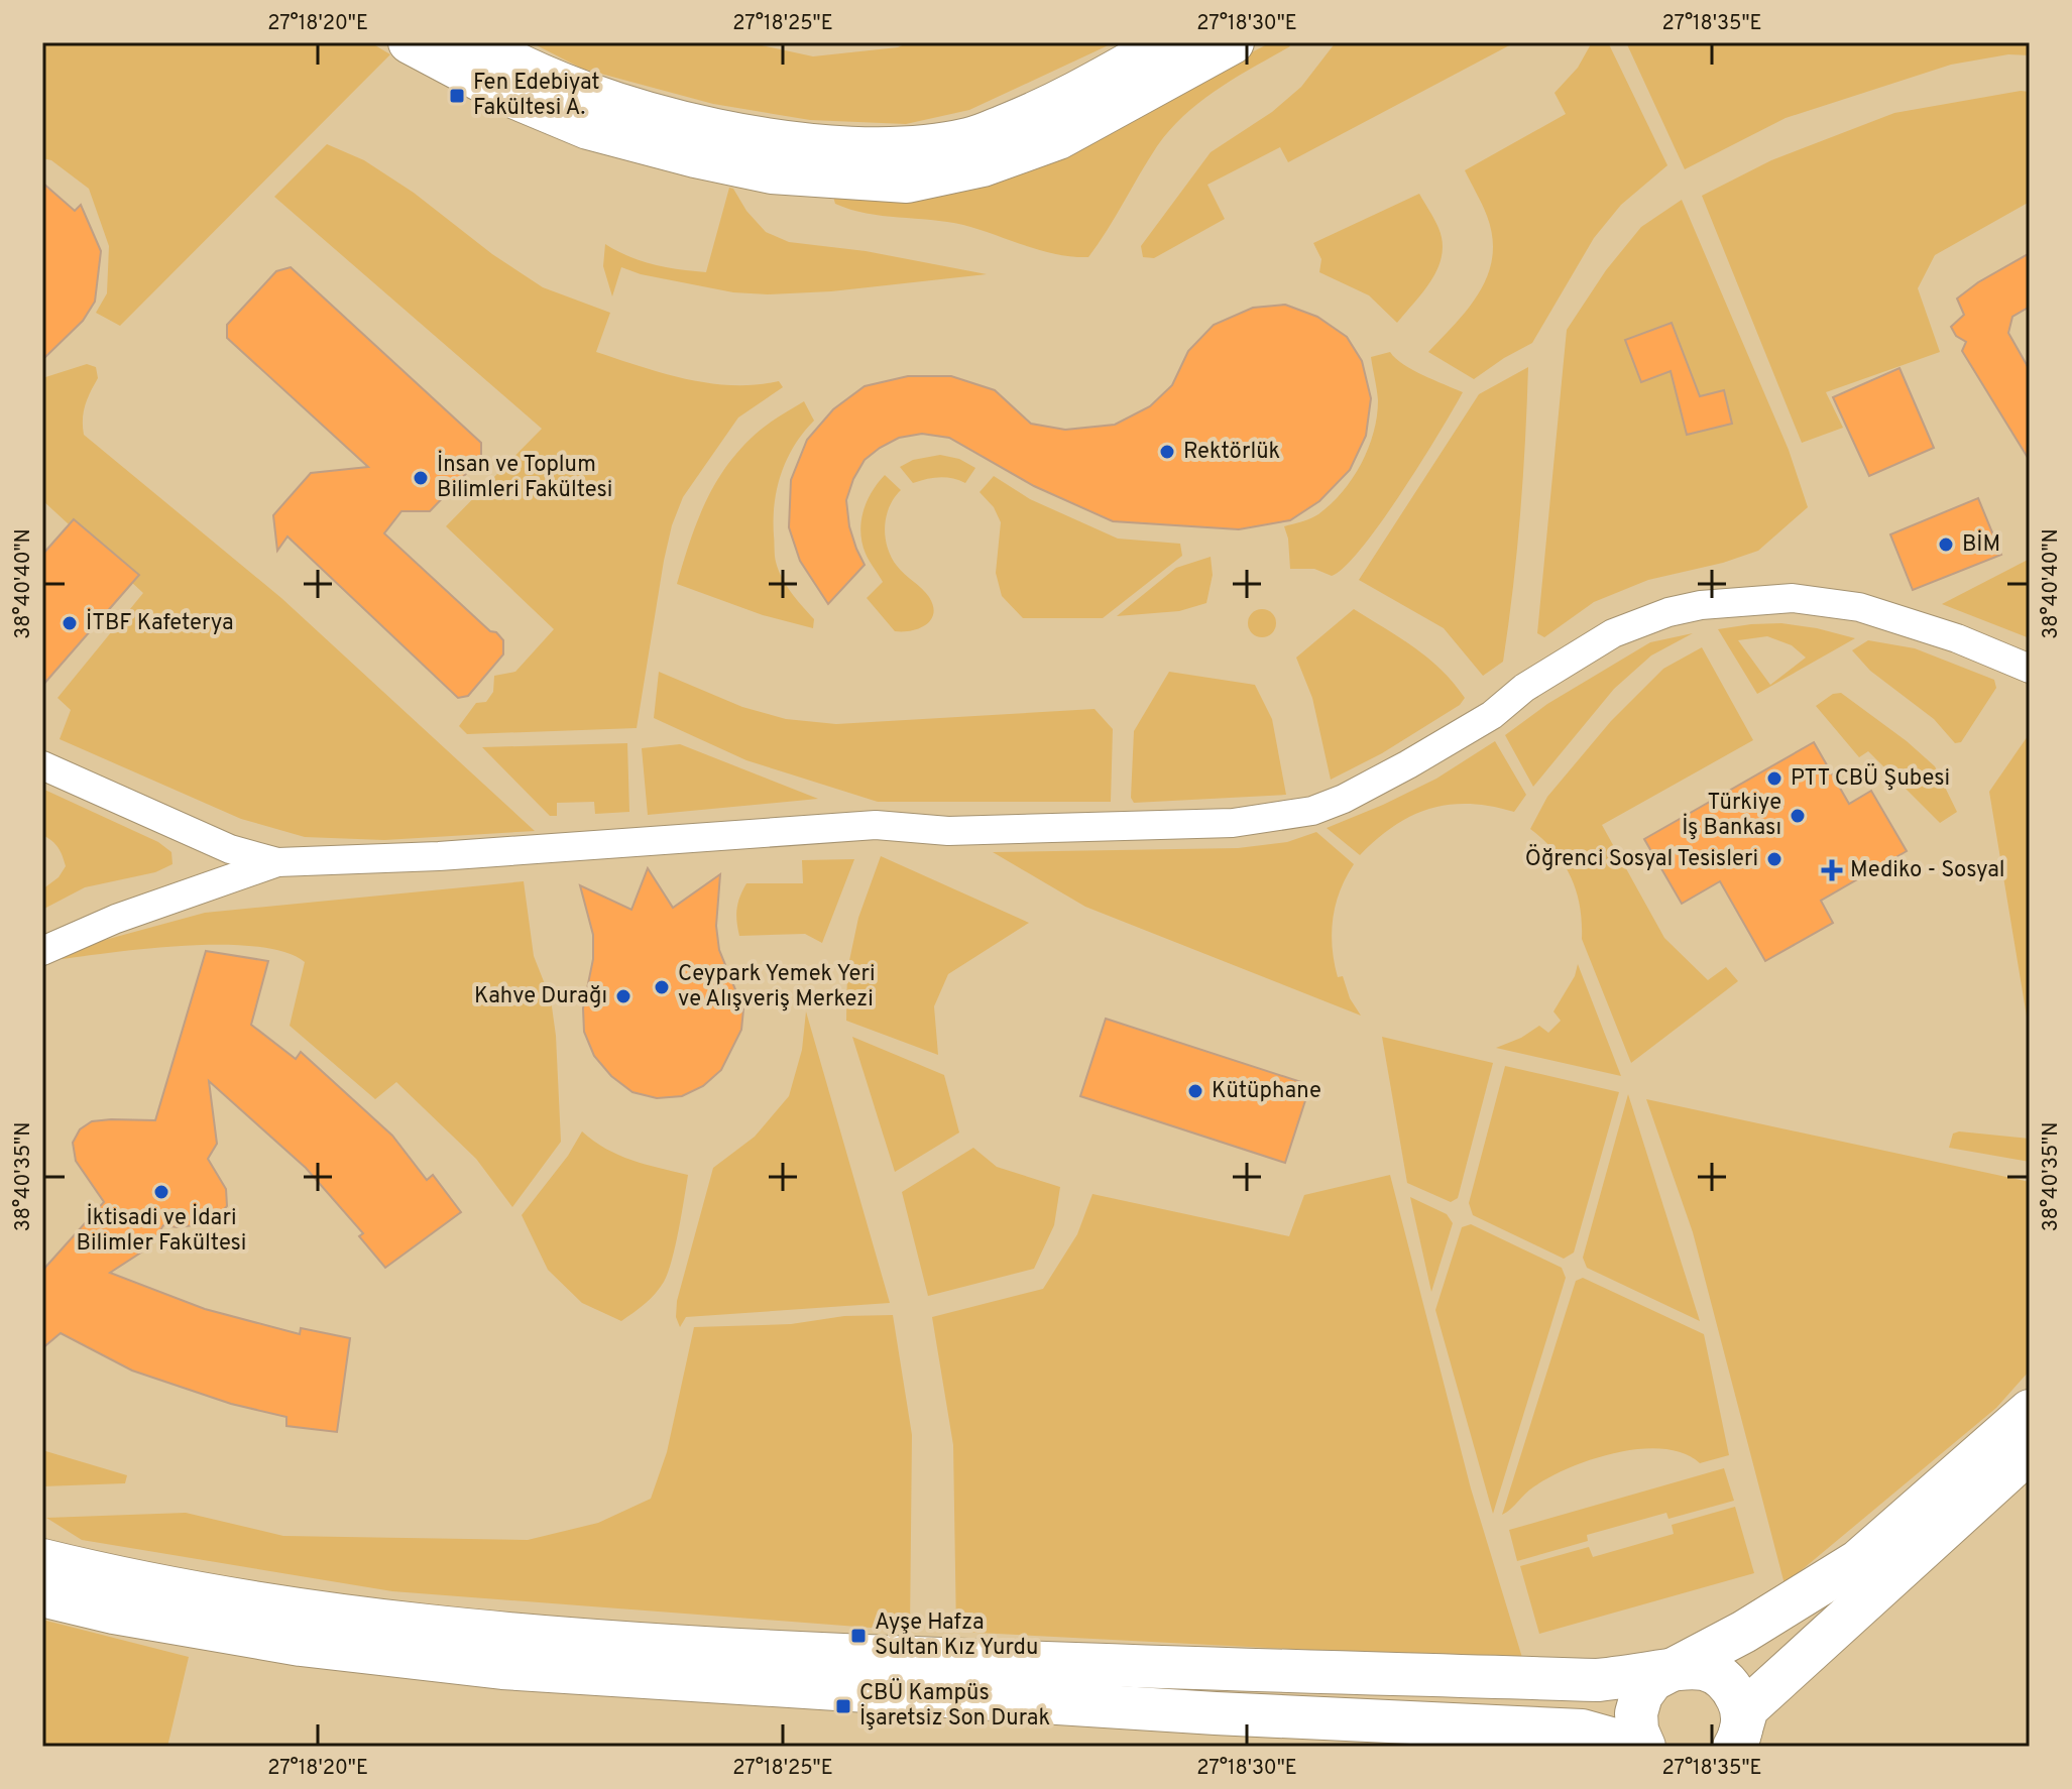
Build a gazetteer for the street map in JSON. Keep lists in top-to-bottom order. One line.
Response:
{"places":{"transit":["Fen Edebiyat Fakültesi A.","Ayşe Hafza Sultan Kız Yurdu","CBÜ Kampüs İşaretsiz Son Durak"],"other":["Rektörlük","İnsan ve Toplum Bilimleri Fakültesi","BİM","İTBF Kafeterya","PTT CBÜ Şubesi","Türkiye İş Bankası","Öğrenci Sosyal Tesisleri","Ceypark Yemek Yeri ve Alışveriş Merkezi","Kahve Durağı","Kütüphane","İktisadi ve İdari Bilimler Fakültesi"],"health":["Mediko - Sosyal"]},"coordinates":["27°18'20\"E","27°18'25\"E","27°18'30\"E","27°18'35\"E","38°40'40\"N","38°40'35\"N"]}
